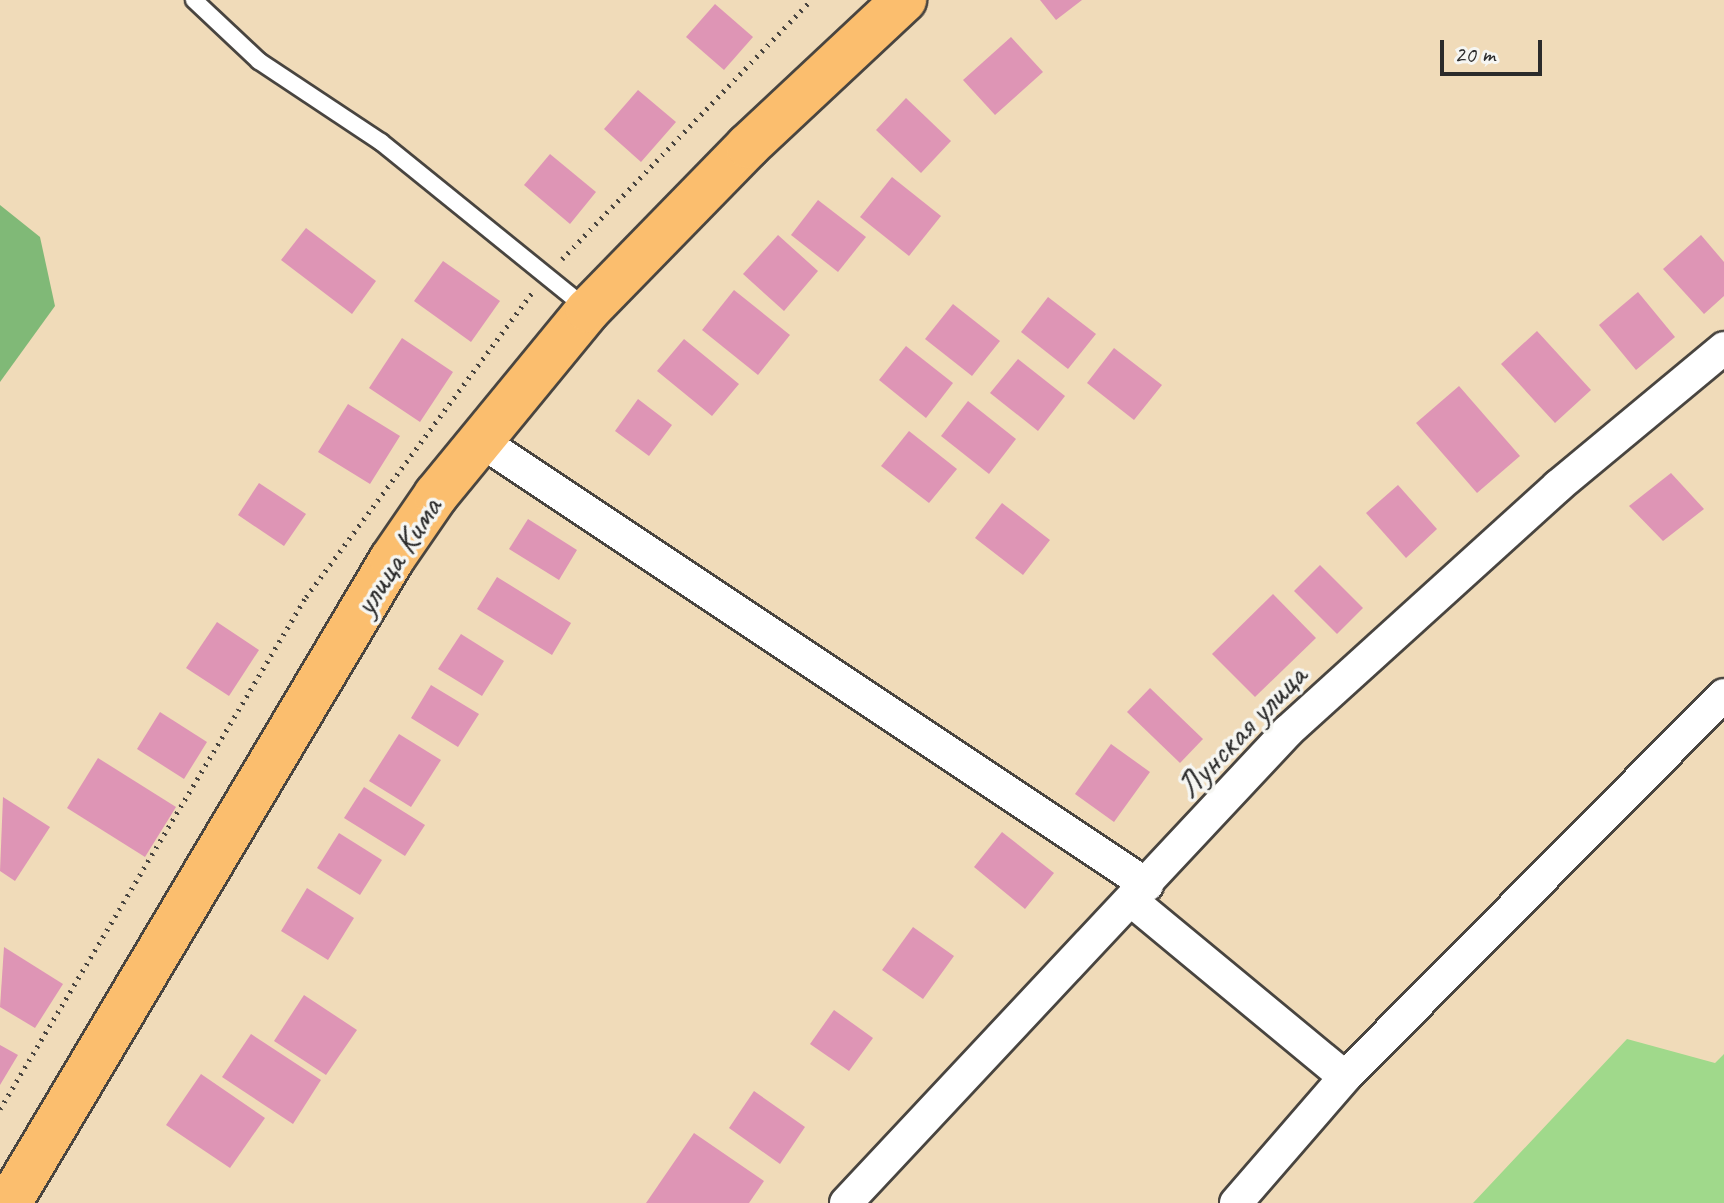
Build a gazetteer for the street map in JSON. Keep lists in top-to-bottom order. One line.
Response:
{"streets":{"main road":["улица Кима"],"street":["Лунская улица"]},"scale_bar":"20 m"}
